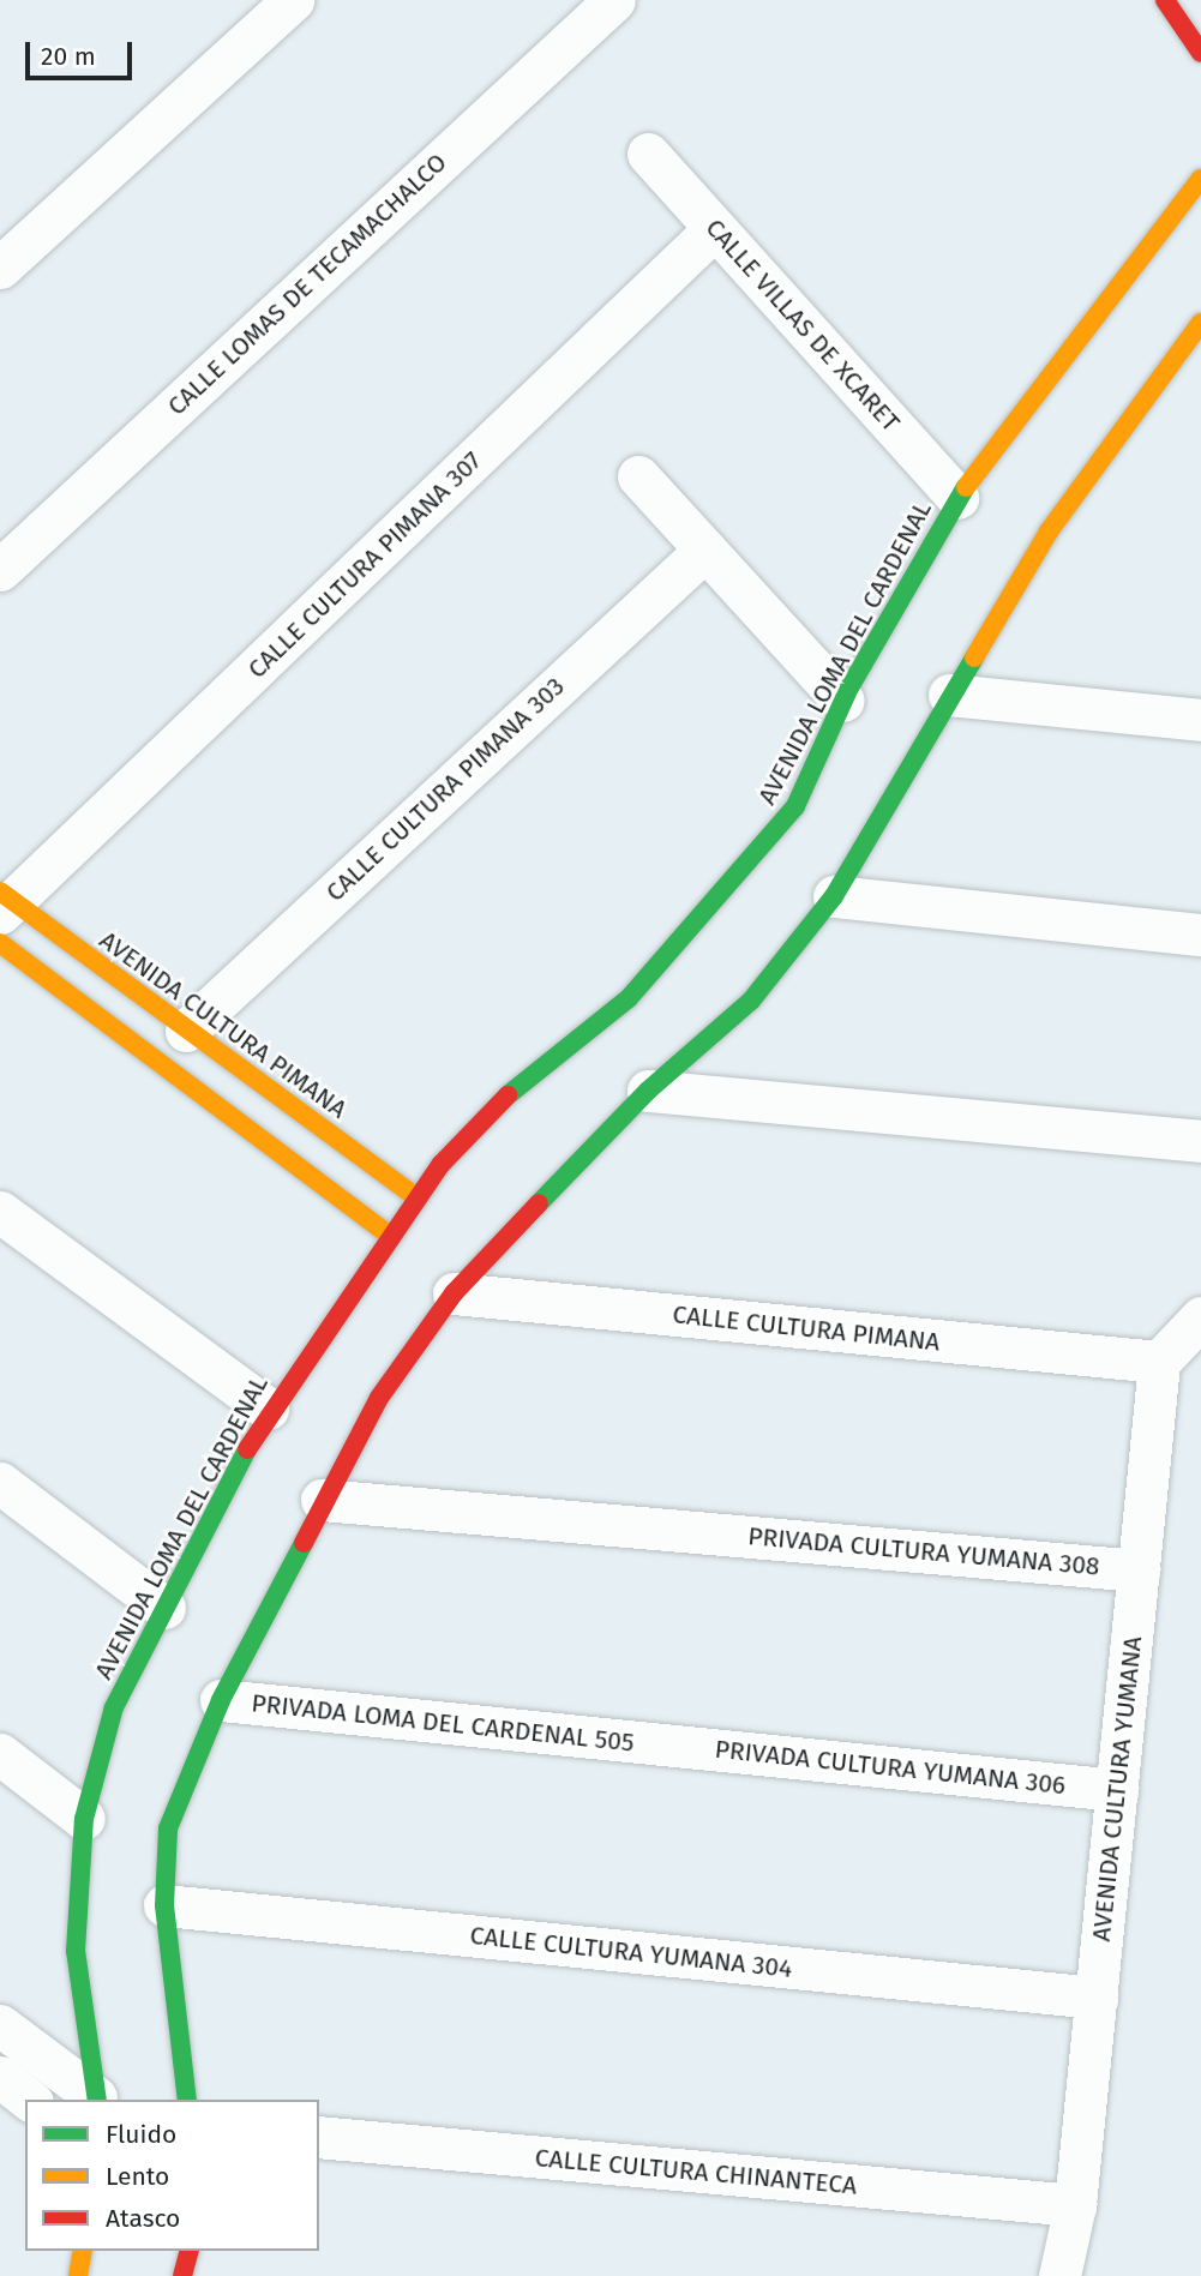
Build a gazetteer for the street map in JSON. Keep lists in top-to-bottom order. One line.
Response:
{"streets":{"street":["CALLE LOMAS DE TECAMACHALCO","CALLE VILLAS DE XCARET","CALLE CULTURA PIMANA 307","AVENIDA LOMA DEL CARDENAL","CALLE CULTURA PIMANA 303","AVENIDA CULTURA PIMANA","CALLE CULTURA PIMANA","PRIVADA CULTURA YUMANA 308","PRIVADA LOMA DEL CARDENAL 505","PRIVADA CULTURA YUMANA 306","AVENIDA CULTURA YUMANA","CALLE CULTURA YUMANA 304","CALLE CULTURA CHINANTECA"]},"crossings":[["CALLE VILLAS DE XCARET","CALLE CULTURA PIMANA 307"],["CALLE VILLAS DE XCARET","AVENIDA LOMA DEL CARDENAL"],["CALLE CULTURA PIMANA 307","AVENIDA CULTURA PIMANA"],["AVENIDA LOMA DEL CARDENAL","AVENIDA CULTURA PIMANA"],["CALLE CULTURA PIMANA 303","AVENIDA CULTURA PIMANA"],["CALLE CULTURA PIMANA","AVENIDA CULTURA YUMANA"],["PRIVADA CULTURA YUMANA 308","AVENIDA CULTURA YUMANA"],["PRIVADA LOMA DEL CARDENAL 505","PRIVADA CULTURA YUMANA 306"],["PRIVADA CULTURA YUMANA 306","AVENIDA CULTURA YUMANA"],["AVENIDA CULTURA YUMANA","CALLE CULTURA YUMANA 304"],["AVENIDA CULTURA YUMANA","CALLE CULTURA CHINANTECA"]],"legend":["Fluido","Lento","Atasco"],"scale_bar":"20 m"}
